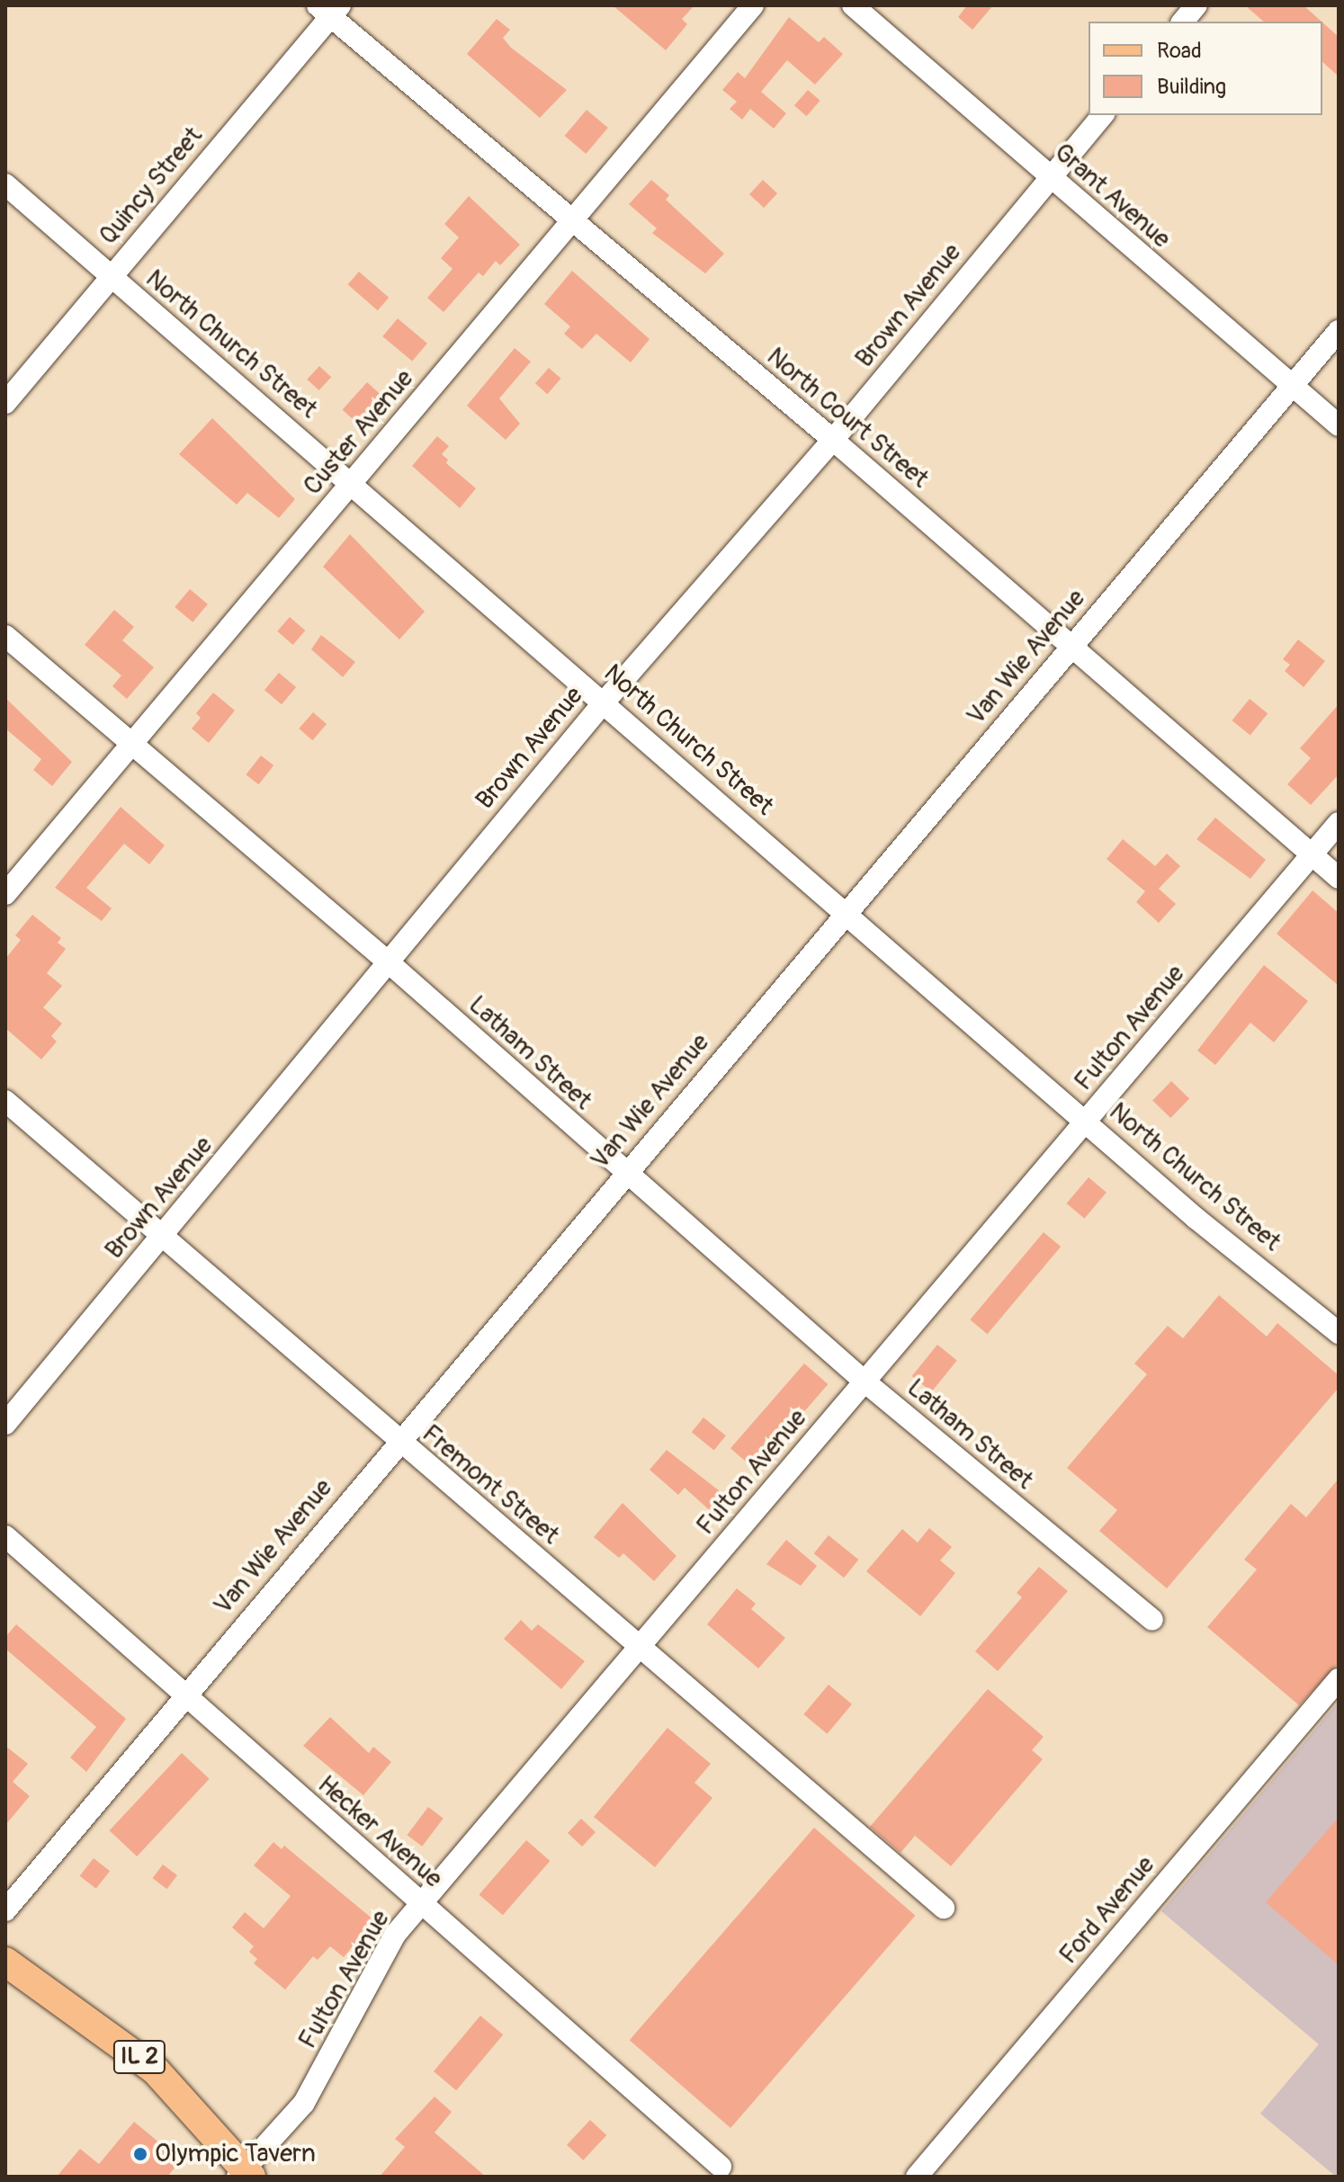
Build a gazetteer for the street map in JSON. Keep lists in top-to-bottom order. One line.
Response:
{"streets":{"main road":["IL 2"],"street":["Quincy Street","Grant Avenue","Brown Avenue","North Church Street","North Court Street","Custer Avenue","Van Wie Avenue","Fulton Avenue","Latham Street","Fremont Street","Hecker Avenue","Ford Avenue"]},"crossings":[["Quincy Street","North Church Street"],["Quincy Street","North Court Street"],["Grant Avenue","Brown Avenue"],["Grant Avenue","Van Wie Avenue"],["Brown Avenue","North Church Street"],["Brown Avenue","North Court Street"],["Brown Avenue","Latham Street"],["Brown Avenue","Fremont Street"],["North Church Street","Custer Avenue"],["North Church Street","Van Wie Avenue"],["North Church Street","Fulton Avenue"],["North Court Street","Custer Avenue"],["North Court Street","Van Wie Avenue"],["North Court Street","Fulton Avenue"],["Custer Avenue","Latham Street"],["Van Wie Avenue","Latham Street"],["Van Wie Avenue","Fremont Street"],["Van Wie Avenue","Hecker Avenue"],["Fulton Avenue","Latham Street"],["Fulton Avenue","Fremont Street"],["Fulton Avenue","Hecker Avenue"],["Fulton Avenue","IL 2"]],"places":["Olympic Tavern"],"legend":["Road","Building"]}
